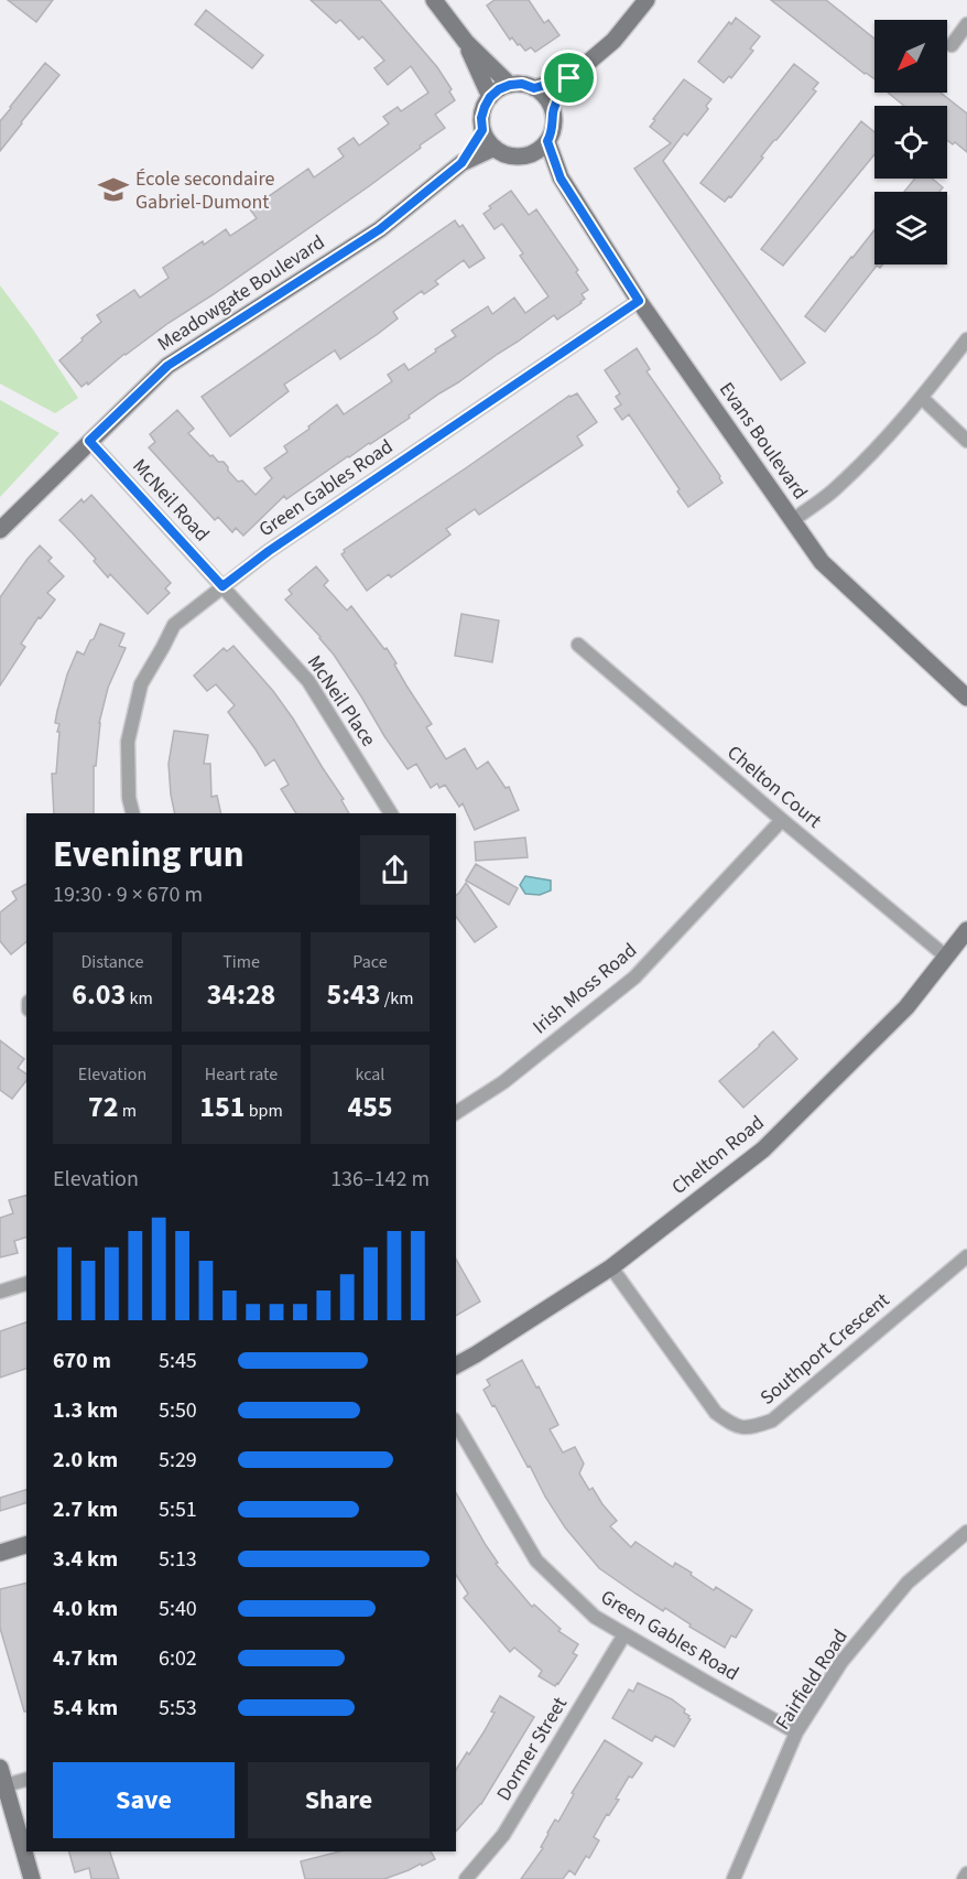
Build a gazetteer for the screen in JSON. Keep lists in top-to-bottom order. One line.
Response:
{"streets":{"street":["Meadowgate Boulevard","Evans Boulevard","Green Gables Road","McNeil Road","McNeil Place","Chelton Court","Irish Moss Road","Chelton Road","Southport Crescent","Fairfield Road","Dormer Street"]},"crossings":[["Meadowgate Boulevard","Evans Boulevard"],["Meadowgate Boulevard","McNeil Road"],["Evans Boulevard","Green Gables Road"],["Green Gables Road","McNeil Road"],["Green Gables Road","McNeil Place"],["Green Gables Road","Fairfield Road"],["Green Gables Road","Dormer Street"],["McNeil Road","McNeil Place"],["Chelton Court","Irish Moss Road"],["Chelton Court","Chelton Road"],["Chelton Road","Southport Crescent"]],"places":{"school or university":["École secondaire Gabriel-Dumont"]},"north":"bottom left","page":{"heading":["Evening run","19:30 · 9 × 670 m"],"stats":[["Distance","6.03 km"],["Time","34:28"],["Pace","5:43 /km"],["Elevation","72 m"],["Heart rate","151 bpm"],["kcal","455"]],"chart":["Elevation","136–142 m"],"list":[{"name":"670 m","note":"5:45"},{"name":"1.3 km","note":"5:50"},{"name":"2.0 km","note":"5:29"},{"name":"2.7 km","note":"5:51"},{"name":"3.4 km","note":"5:13"},{"name":"4.0 km","note":"5:40"},{"name":"4.7 km","note":"6:02"},{"name":"5.4 km","note":"5:53"}],"buttons":["Save","Share"]}}
